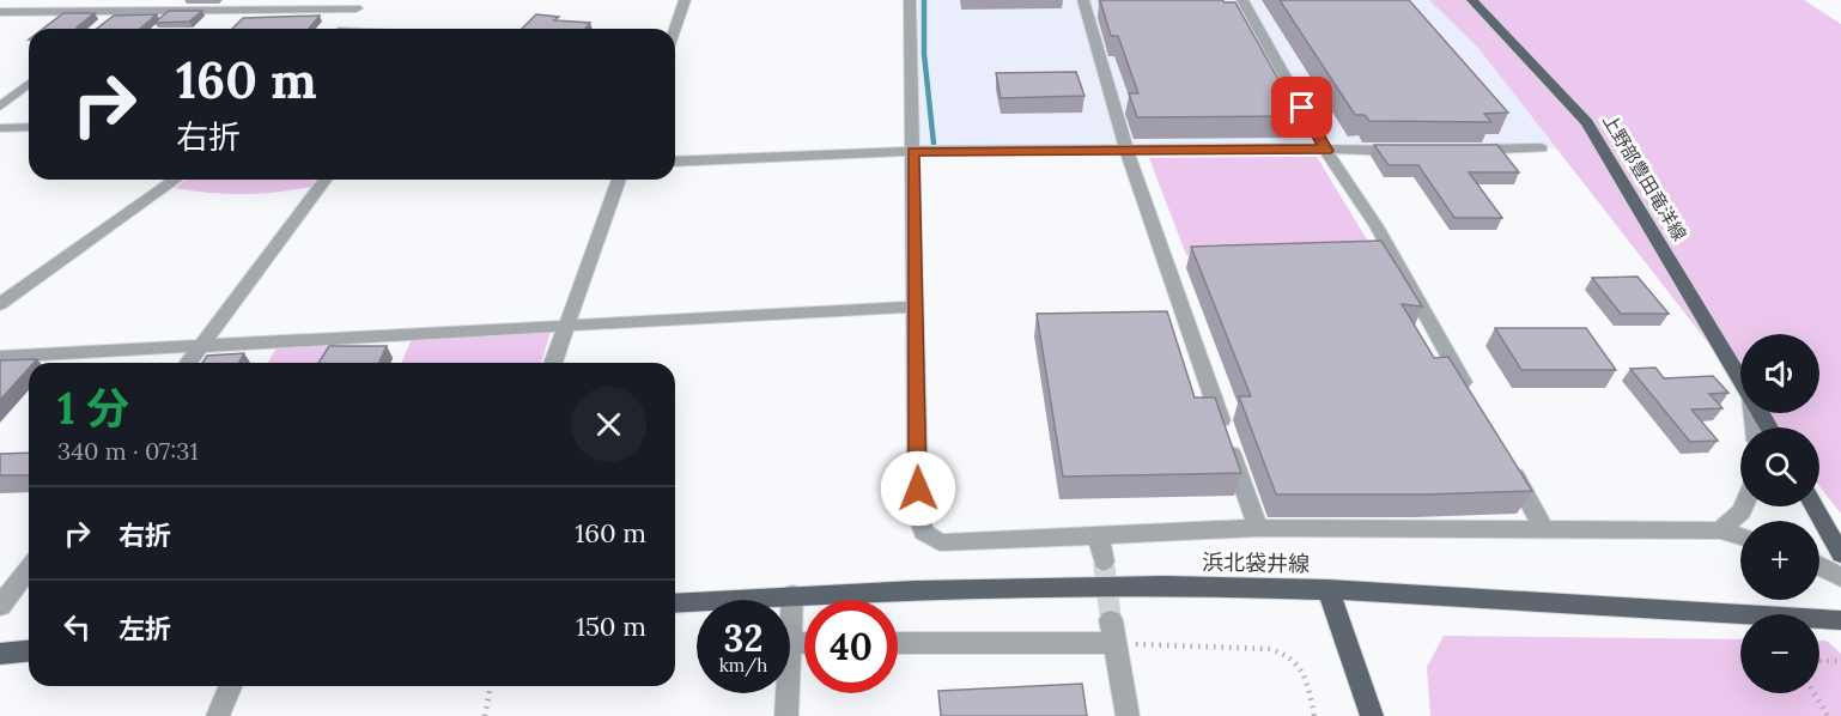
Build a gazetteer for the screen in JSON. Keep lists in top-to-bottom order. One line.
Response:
{"streets":{"main road":["上野部豊田竜洋線","浜北袋井線"]},"page":{"turn":["160 m","右折"],"map_buttons":["+","−"],"heading":["1 分","340 m · 07:31"],"list":[{"name":"右折","value":"160 m"},{"name":"左折","value":"150 m"}],"speed":"32 km/h","limit":"40"}}
